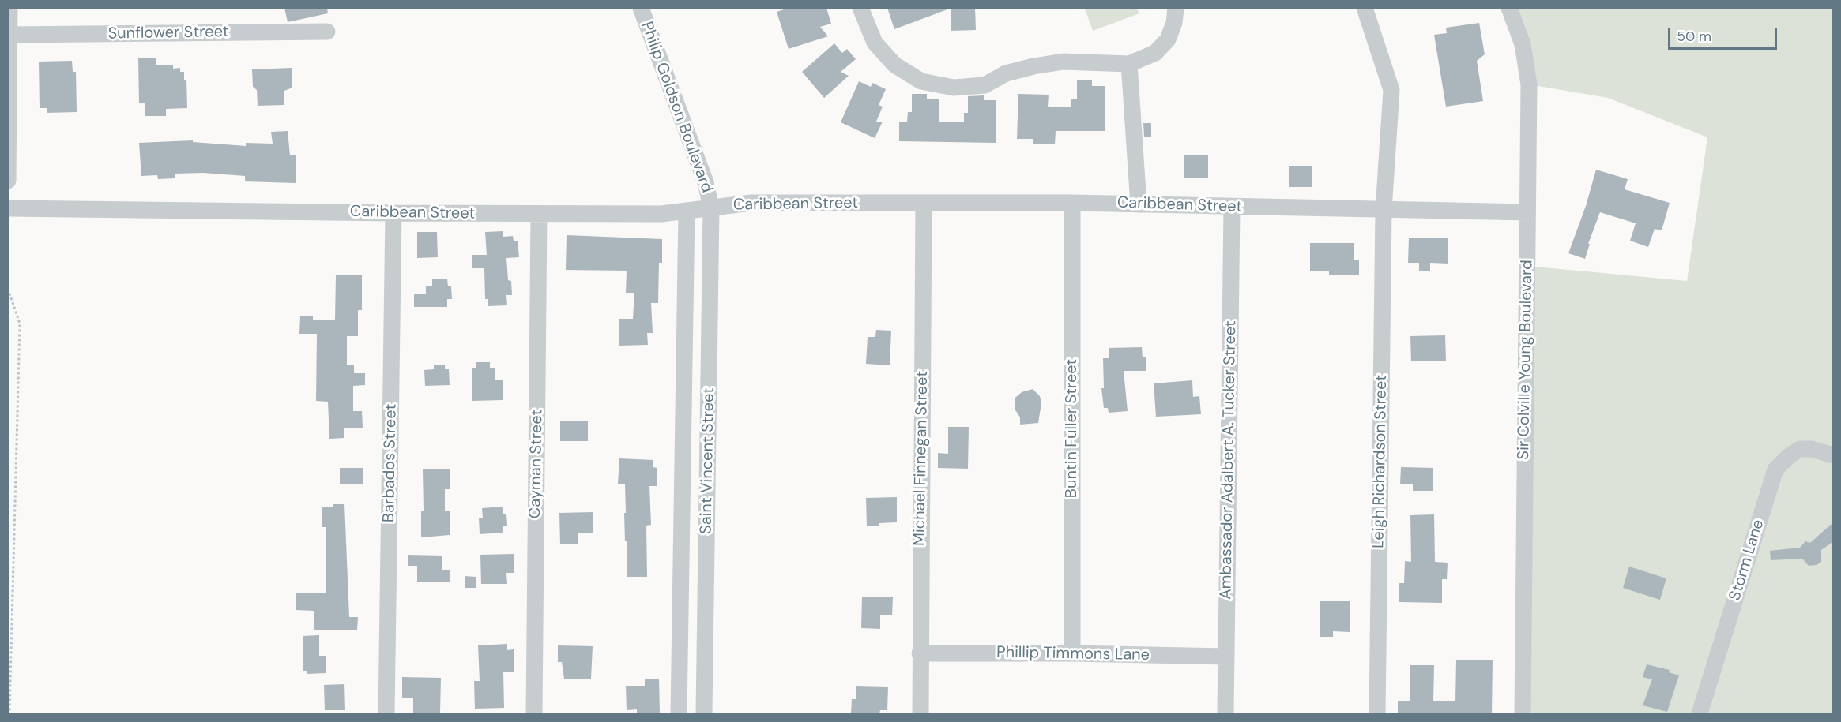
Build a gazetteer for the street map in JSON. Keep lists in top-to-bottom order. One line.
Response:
{"streets":{"street":["Sunflower Street","Philip Goldson Boulevard","Caribbean Street","Sir Colville Young Boulevard","Buntin Fuller Street","Michael Finnegan Street","Ambassador Adalbert A. Tucker Street","Saint Vincent Street","Leigh Richardson Street","Barbados Street","Cayman Street","Storm Lane","Phillip Timmons Lane"]},"crossings":[["Philip Goldson Boulevard","Caribbean Street"],["Philip Goldson Boulevard","Saint Vincent Street"],["Caribbean Street","Sir Colville Young Boulevard"],["Caribbean Street","Buntin Fuller Street"],["Caribbean Street","Michael Finnegan Street"],["Caribbean Street","Ambassador Adalbert A. Tucker Street"],["Caribbean Street","Saint Vincent Street"],["Caribbean Street","Leigh Richardson Street"],["Caribbean Street","Barbados Street"],["Caribbean Street","Cayman Street"],["Buntin Fuller Street","Phillip Timmons Lane"],["Michael Finnegan Street","Phillip Timmons Lane"],["Ambassador Adalbert A. Tucker Street","Phillip Timmons Lane"]],"scale_bar":"50 m"}
